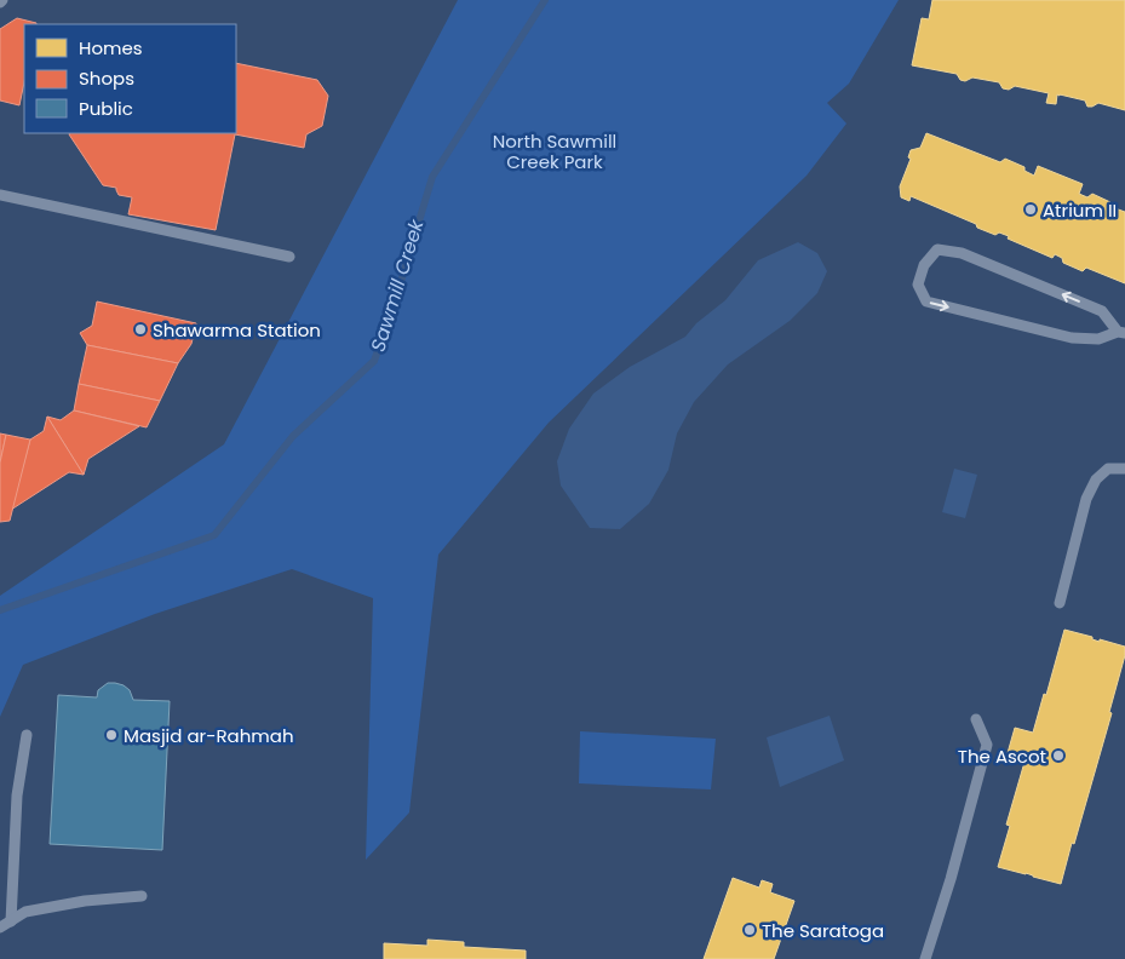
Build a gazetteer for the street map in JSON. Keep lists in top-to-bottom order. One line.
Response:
{"water":["Sawmill Creek"],"parks":["North Sawmill Creek Park"],"places":["Atrium II","Shawarma Station","Masjid ar-Rahmah","The Ascot","The Saratoga"],"legend":["Homes","Shops","Public"]}
